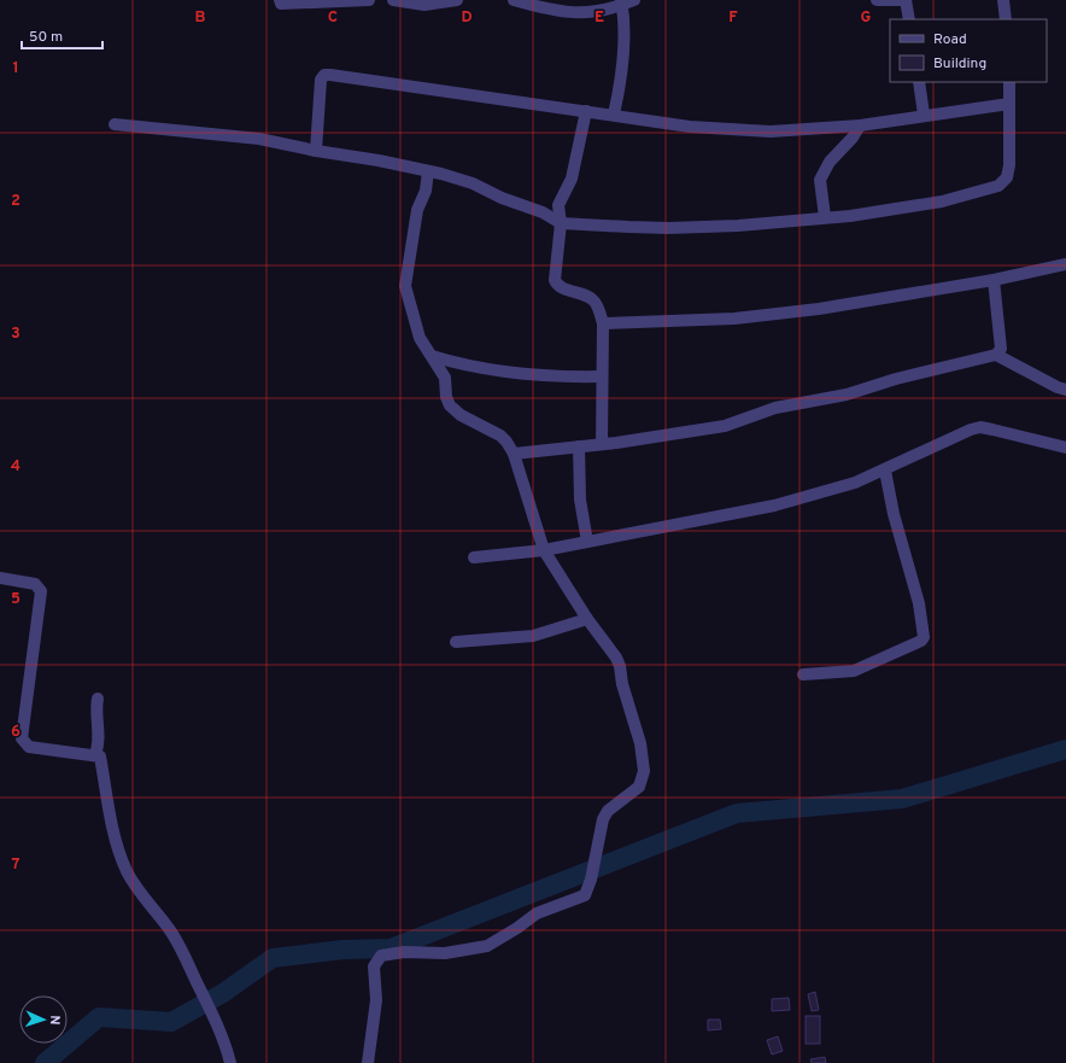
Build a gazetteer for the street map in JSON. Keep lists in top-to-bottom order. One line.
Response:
{"legend":["Road","Building"],"scale_bar":"50 m","north":"right","grid":{"columns":["B","C","D","E","F","G"],"rows":["1","2","3","4","5","6","7"]}}
